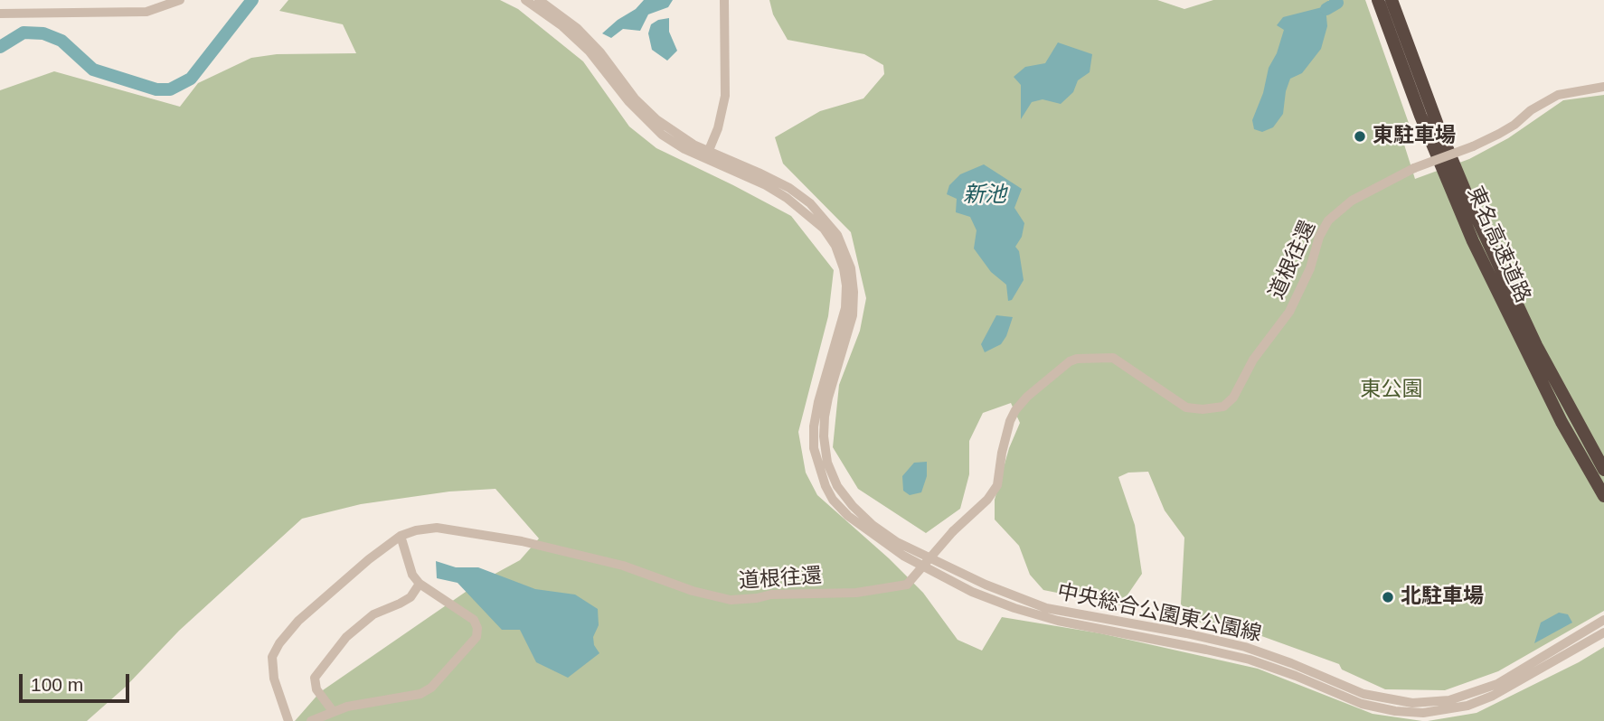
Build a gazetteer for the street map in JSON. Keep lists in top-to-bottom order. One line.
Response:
{"streets":{"highway":["東名高速道路"],"street":["道根往還","中央総合公園東公園線"]},"water":["新池"],"parks":["東公園"],"places":["東駐車場","北駐車場"],"scale_bar":"100 m"}
